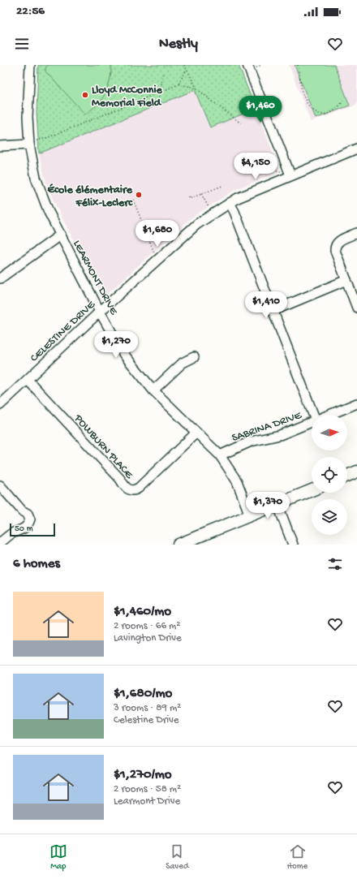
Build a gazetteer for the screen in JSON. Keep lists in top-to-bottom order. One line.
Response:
{"streets":{"street":["LEARMONT DRIVE","CELESTINE DRIVE","SABRINA DRIVE","POWBURN PLACE"]},"crossings":[["LEARMONT DRIVE","CELESTINE DRIVE"],["LEARMONT DRIVE","SABRINA DRIVE"],["LEARMONT DRIVE","POWBURN PLACE"],["CELESTINE DRIVE","POWBURN PLACE"]],"places":["Lloyd McConnie Memorial Field","École élémentaire Félix-Leclerc"],"scale_bar":"50 m","north":"right","page":{"status":"22:56","header":"Nestly","price":["$1,460","$4,150","$1,680","$1,410","$1,270","$1,370"],"scale":"50 m","heading":"6 homes","list":[{"name":"$1,460/mo","note":"2 rooms · 66 m² · Lavington Drive"},{"name":"$1,680/mo","note":"3 rooms · 89 m² · Celestine Drive"},{"name":"$1,270/mo","note":"2 rooms · 58 m² · Learmont Drive"}],"tabs":["Map","Saved","Home"]}}
